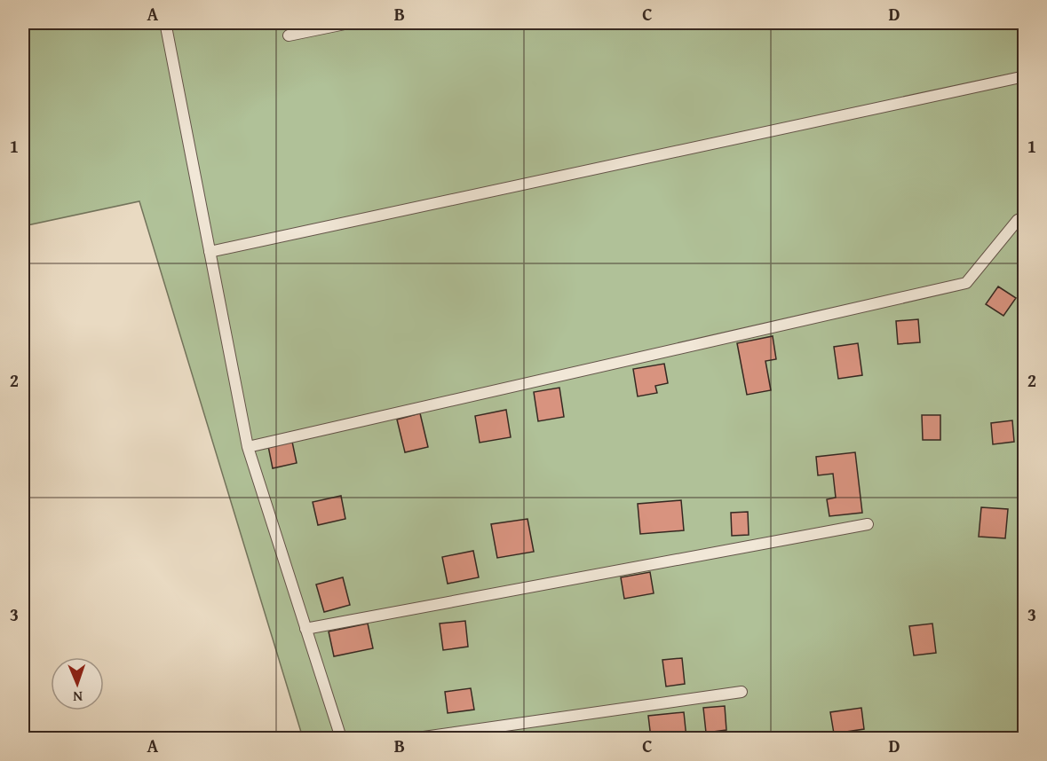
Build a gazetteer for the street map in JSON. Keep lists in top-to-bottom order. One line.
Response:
{"north":"bottom","grid":{"columns":["A","B","C","D"],"rows":["1","2","3"]}}
